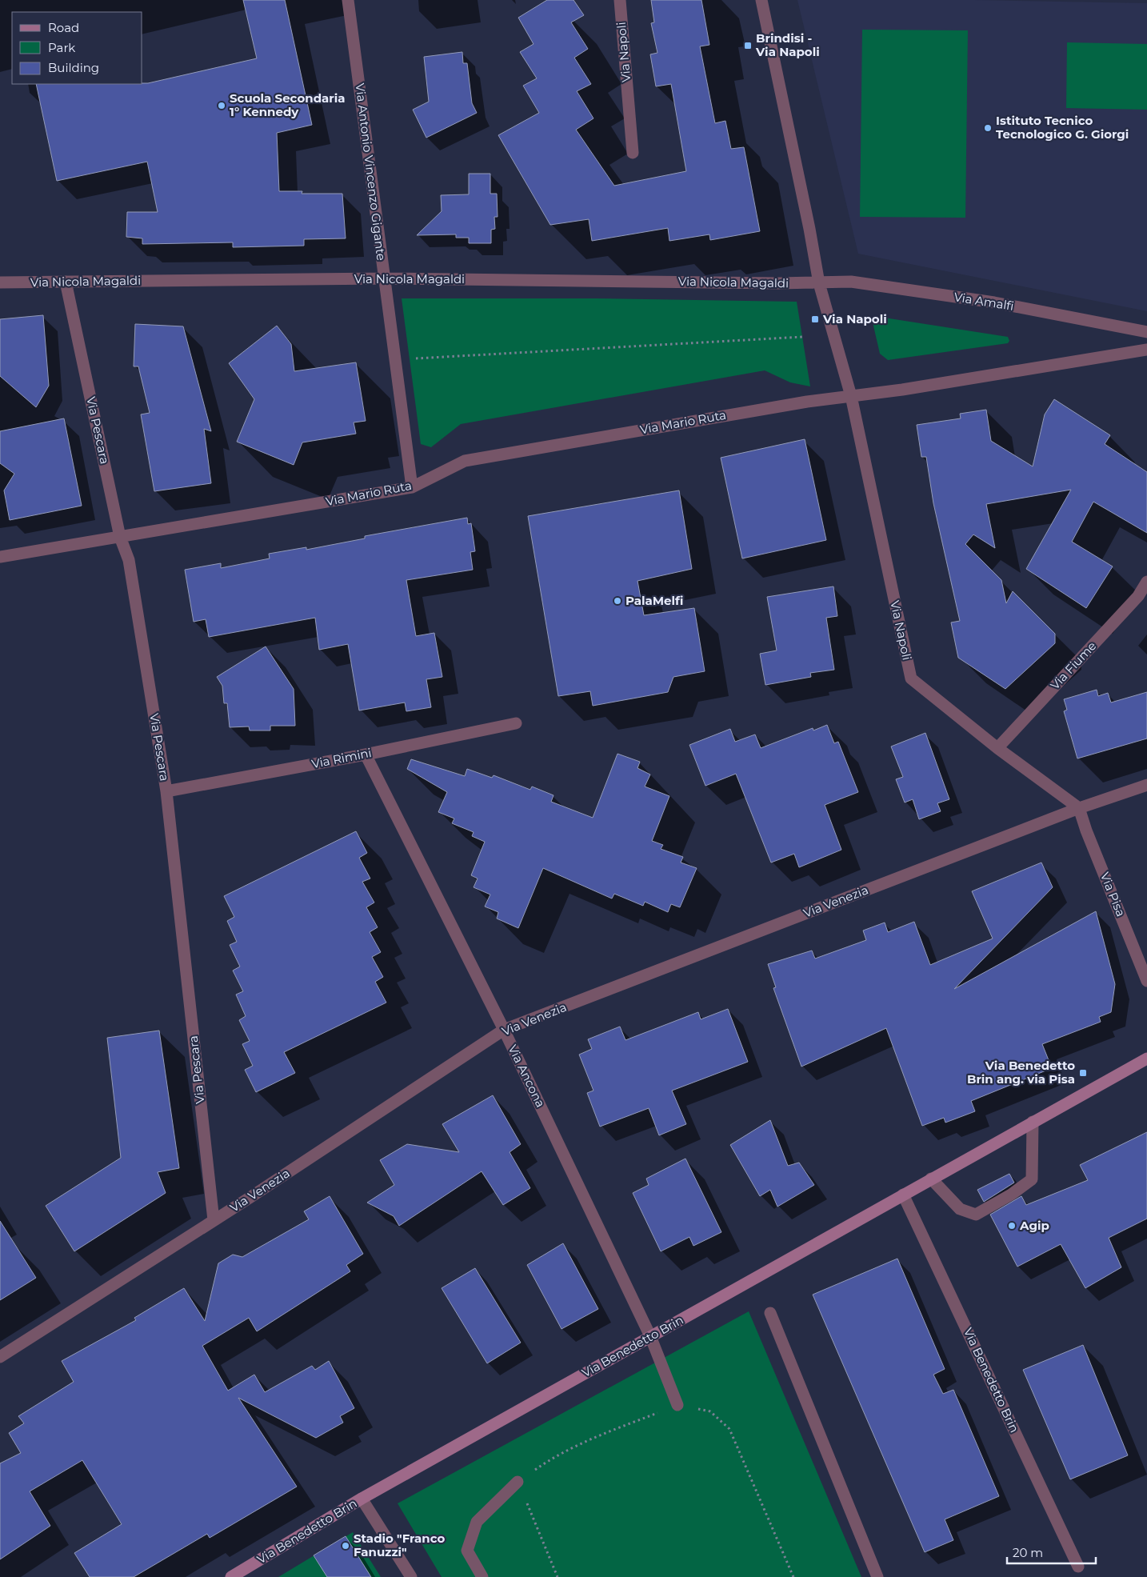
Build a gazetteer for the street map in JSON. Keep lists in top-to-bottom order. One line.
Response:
{"streets":{"street":["Via Napoli","Via Antonio Vincenzo Gigante","Via Nicola Magaldi","Via Amalfi","Via Mario Ruta","Via Pescara","Via Fiume","Via Rimini","Via Pisa","Via Venezia","Via Ancona","Via Benedetto Brin"]},"crossings":[["Via Napoli","Via Nicola Magaldi"],["Via Napoli","Via Amalfi"],["Via Napoli","Via Mario Ruta"],["Via Napoli","Via Fiume"],["Via Napoli","Via Pisa"],["Via Napoli","Via Venezia"],["Via Antonio Vincenzo Gigante","Via Nicola Magaldi"],["Via Antonio Vincenzo Gigante","Via Mario Ruta"],["Via Nicola Magaldi","Via Amalfi"],["Via Nicola Magaldi","Via Pescara"],["Via Mario Ruta","Via Pescara"],["Via Pescara","Via Rimini"],["Via Pescara","Via Venezia"],["Via Rimini","Via Ancona"],["Via Pisa","Via Venezia"],["Via Venezia","Via Ancona"],["Via Ancona","Via Benedetto Brin"]],"places":{"transit":["Brindisi - Via Napoli","Via Napoli","Via Benedetto Brin ang. via Pisa"],"other":["Scuola Secondaria 1° Kennedy","Istituto Tecnico Tecnologico G. Giorgi","PalaMelfi","Agip","Stadio \"Franco Fanuzzi\""]},"legend":["Road","Park","Building"],"scale_bar":"20 m"}
